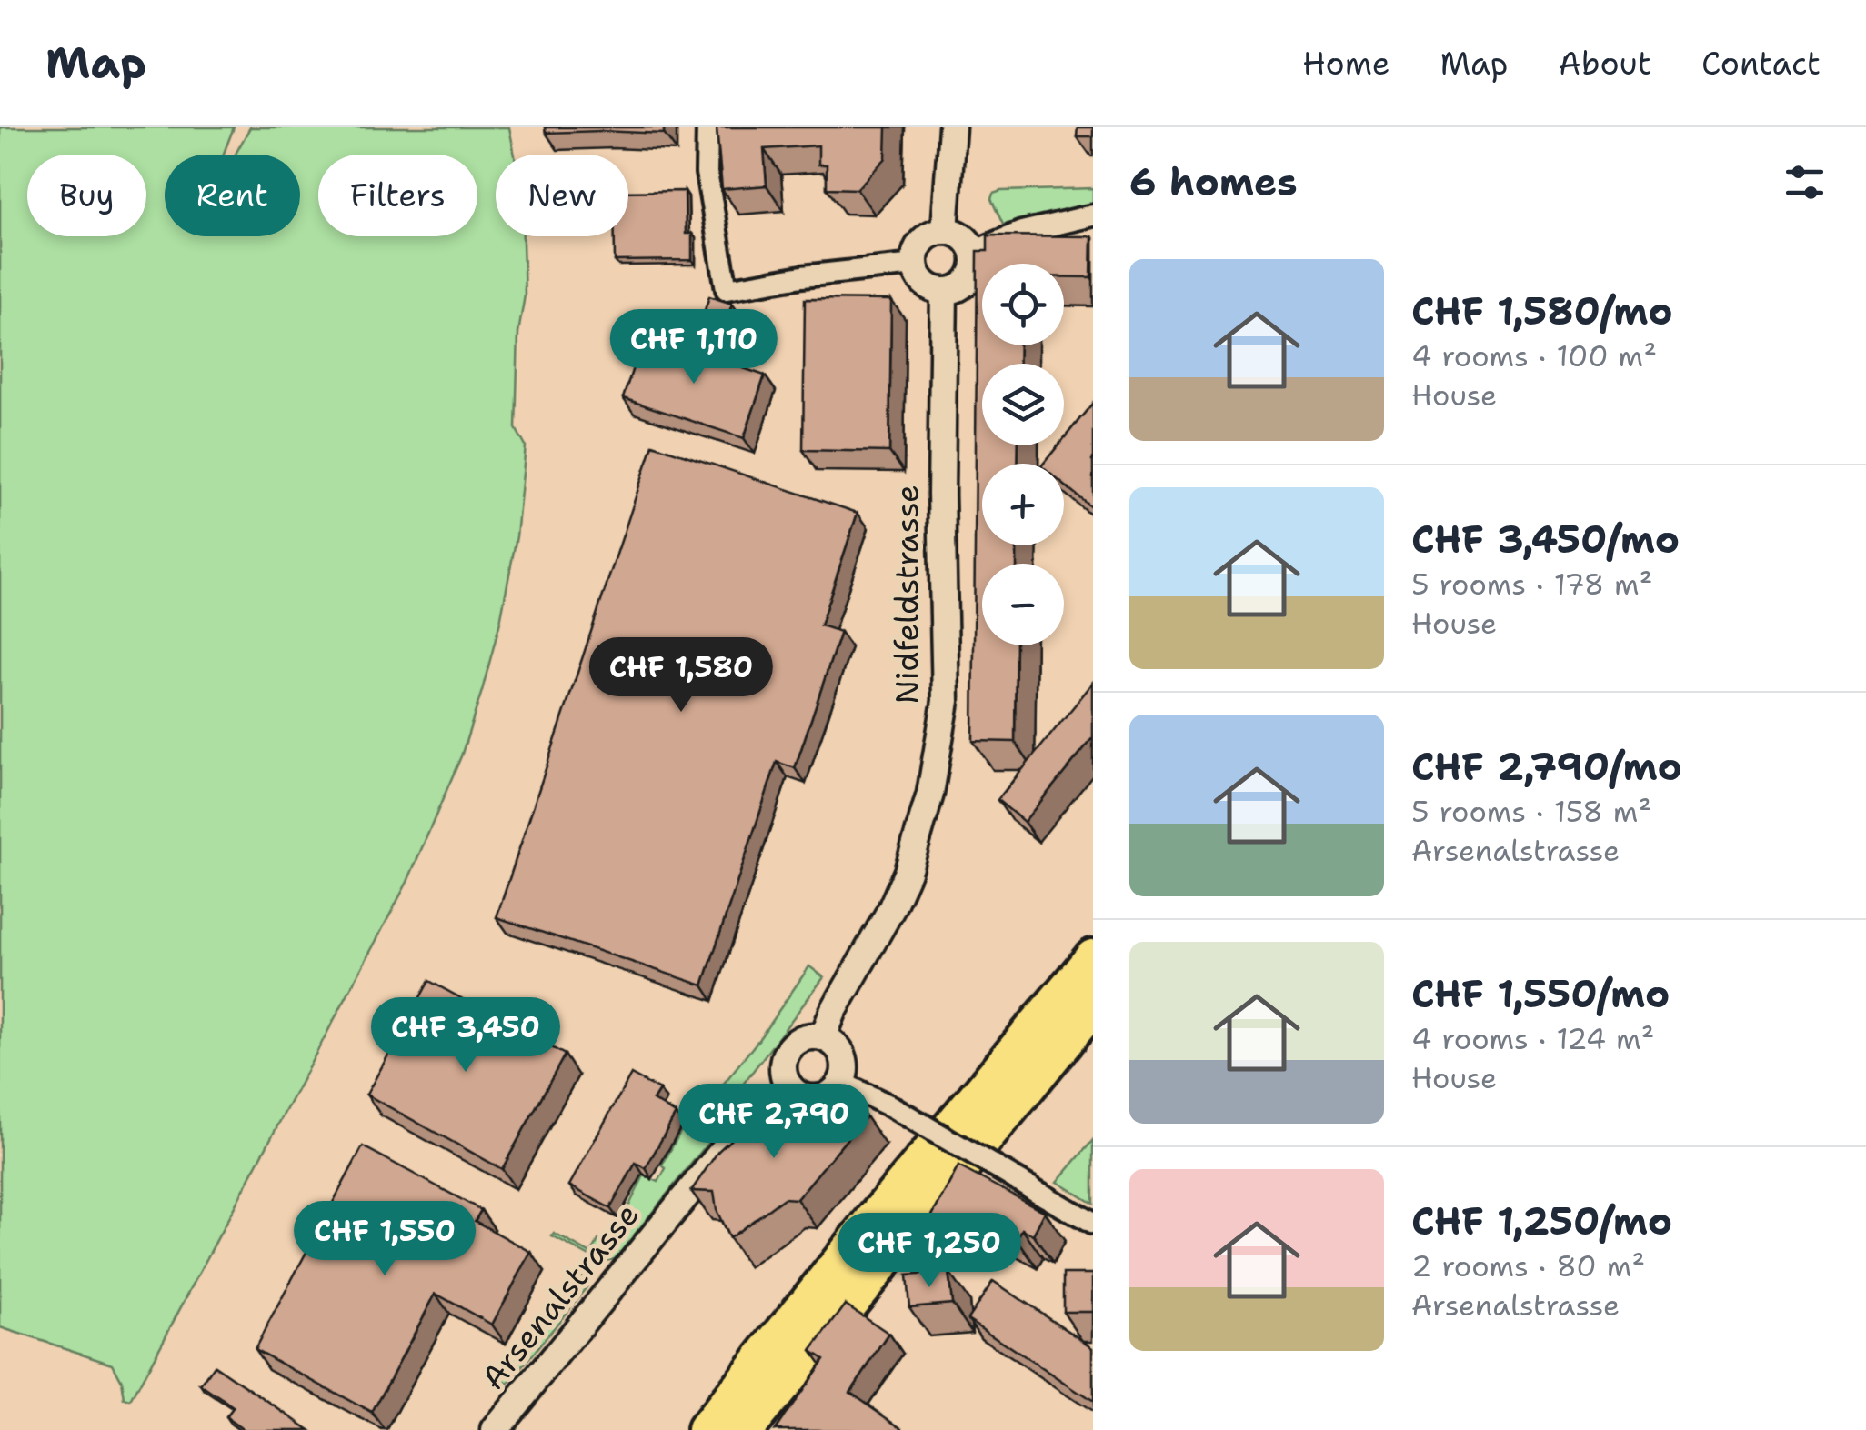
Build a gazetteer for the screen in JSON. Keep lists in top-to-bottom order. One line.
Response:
{"streets":{"street":["Nidfeldstrasse","Arsenalstrasse"]},"crossings":[["Nidfeldstrasse","Arsenalstrasse"]],"page":{"header":"Map","nav":["Home","Map","About","Contact"],"heading":"6 homes","chip":["Buy","Rent","Filters","New"],"list":[{"name":"CHF 1,580/mo","note":"4 rooms · 100 m² · House"},{"name":"CHF 3,450/mo","note":"5 rooms · 178 m² · House"},{"name":"CHF 2,790/mo","note":"5 rooms · 158 m² · Arsenalstrasse"},{"name":"CHF 1,550/mo","note":"4 rooms · 124 m² · House"},{"name":"CHF 1,250/mo","note":"2 rooms · 80 m² · Arsenalstrasse"}],"map_buttons":["+","−"],"price":["CHF 1,110","CHF 1,580","CHF 3,450","CHF 2,790","CHF 1,550","CHF 1,250"]}}
